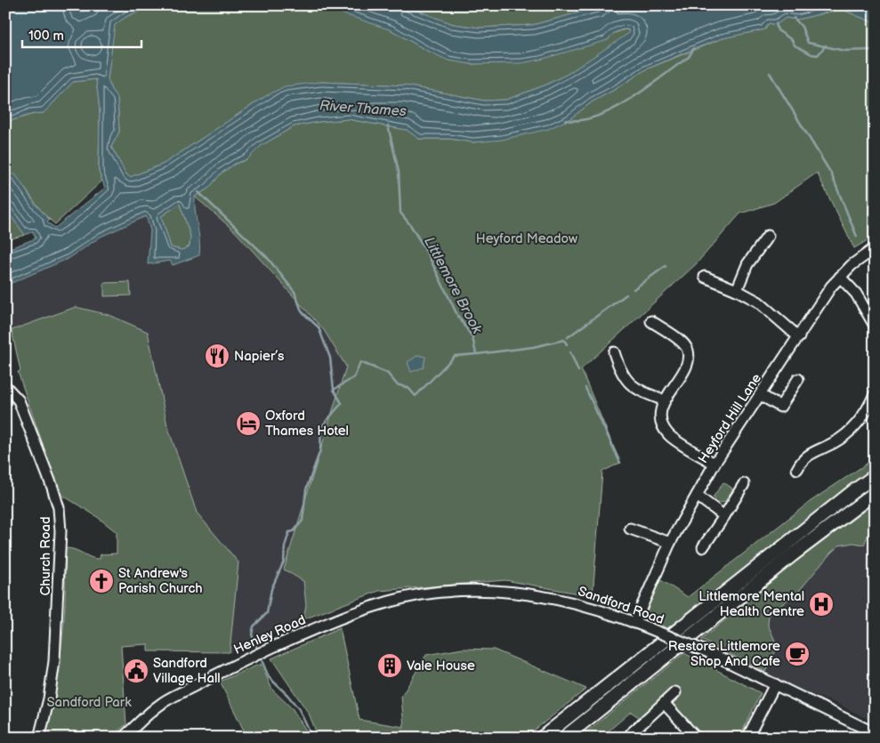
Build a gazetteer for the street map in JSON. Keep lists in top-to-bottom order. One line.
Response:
{"streets":{"street":["Heyford Hill Lane","Church Road","Sandford Road","Henley Road"]},"crossings":[["Heyford Hill Lane","Sandford Road"],["Sandford Road","Henley Road"]],"water":["River Thames","Littlemore Brook"],"parks":["Heyford Meadow","Sandford Park"],"places":{"restaurant":["Napier’s"],"hotel":["Oxford Thames Hotel"],"church":["St Andrew's Parish Church"],"hospital":["Littlemore Mental Health Centre"],"cafe":["Restore Littlemore Shop And Cafe"],"building":["Vale House"],"public building":["Sandford Village Hall"]},"scale_bar":"100 m"}
